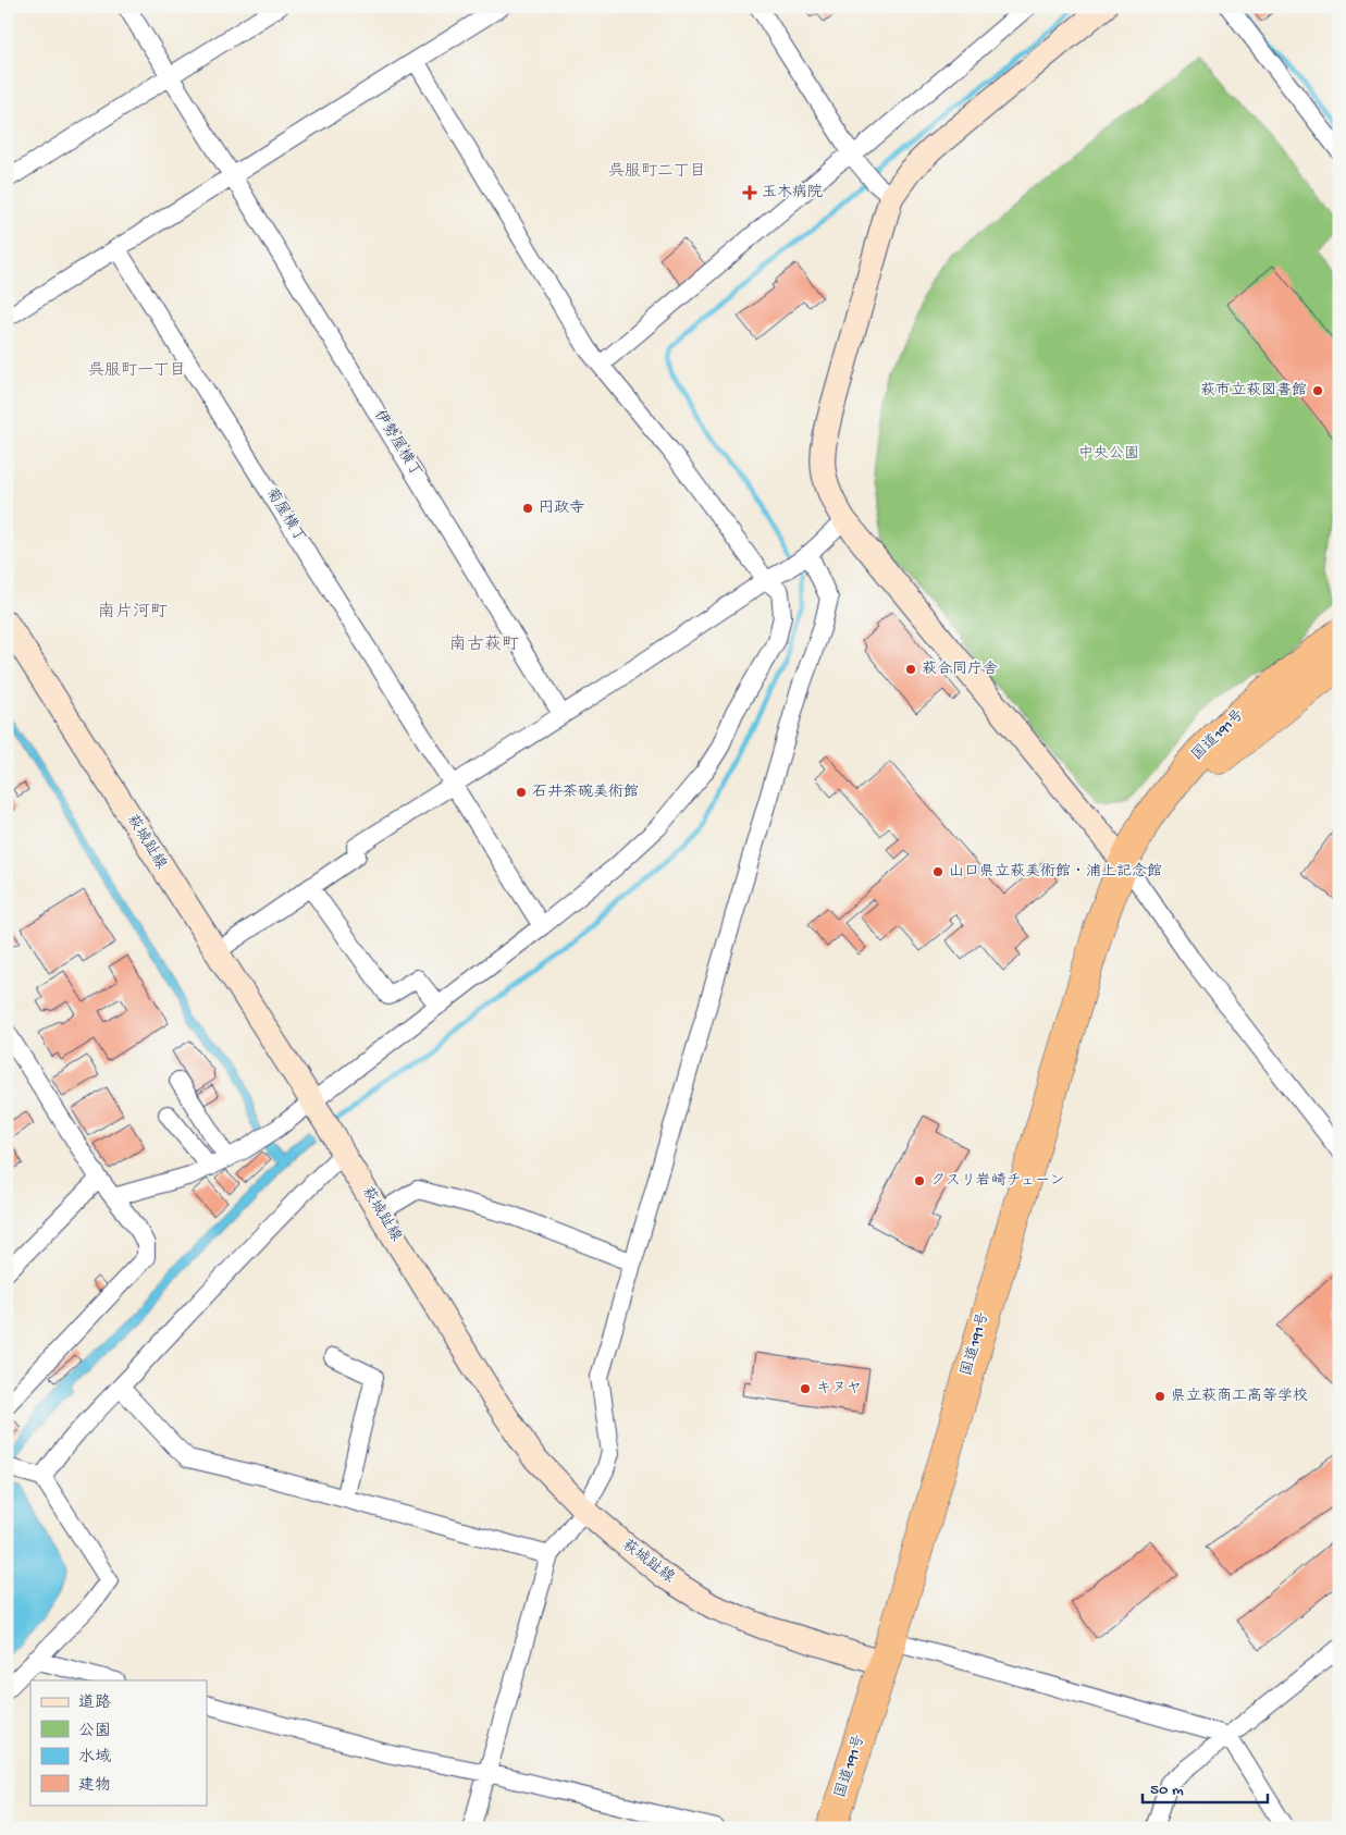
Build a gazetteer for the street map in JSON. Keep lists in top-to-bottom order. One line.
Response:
{"streets":{"highway":["国道191号"],"main road":["萩城趾線"],"street":["伊勢屋横丁","菊屋横丁"]},"crossings":[["国道191号","萩城趾線"]],"districts":["呉服町二丁目","呉服町一丁目","南片河町","南古萩町"],"parks":["中央公園"],"places":{"health":["玉木病院"],"other":["萩市立萩図書館","円政寺","萩合同庁舎","石井茶碗美術館","山口県立萩美術館・浦上記念館","クスリ岩崎チェーン","キヌヤ","県立萩商工高等学校"]},"legend":["道路","公園","水域","建物"],"scale_bar":"50 m"}
